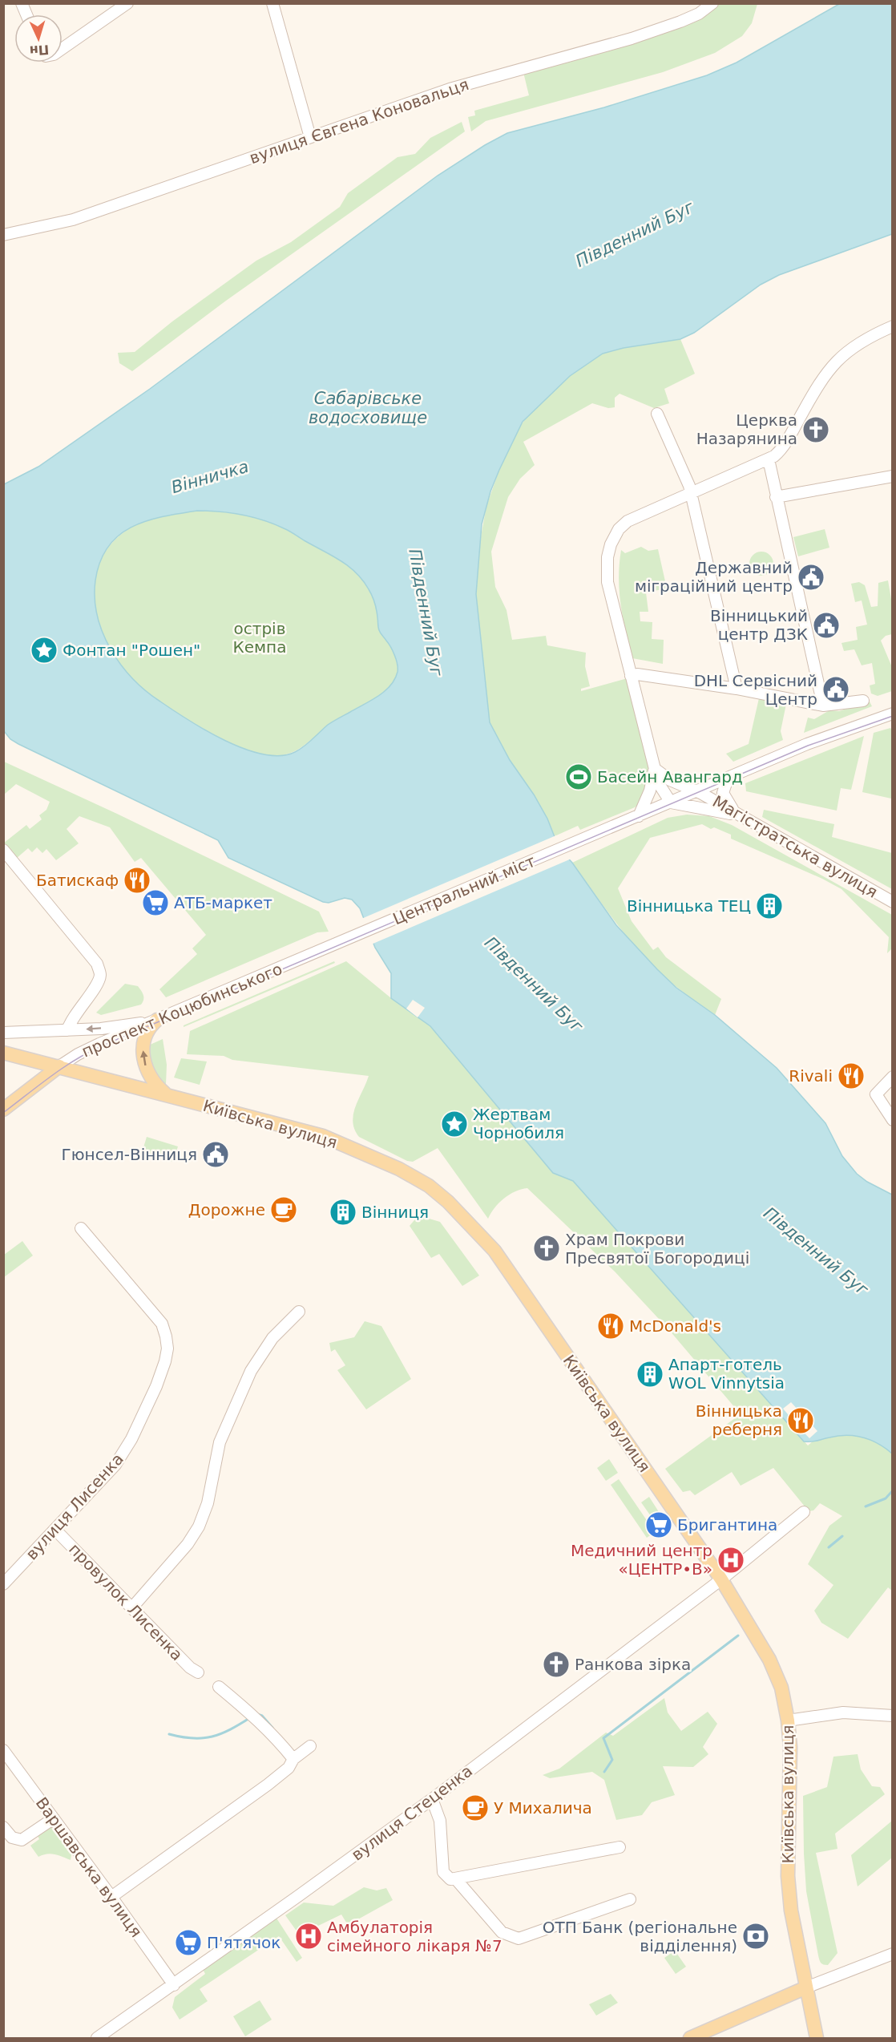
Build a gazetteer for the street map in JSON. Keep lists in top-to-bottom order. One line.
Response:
{"streets":{"main road":["проспект Коцюбинського","Київська вулиця"],"street":["вулиця Євгена Коновальця","Магістратська вулиця","Центральний міст","вулиця Лисенка","провулок Лисенка","вулиця Стеценка","Варшавська вулиця"]},"crossings":[["Магістратська вулиця","Центральний міст"],["Центральний міст","проспект Коцюбинського"],["проспект Коцюбинського","Київська вулиця"],["Київська вулиця","вулиця Стеценка"],["вулиця Лисенка","провулок Лисенка"],["вулиця Стеценка","Варшавська вулиця"]],"water":["Південний Буг","Сабарівське водосховище","Вінничка"],"parks":["острів Кемпа"],"places":{"church":["Церква Назарянина","Храм Покрови Пресвятої Богородиці","Ранкова зірка"],"public building":["Державний міграційний центр","Вінницький центр ДЗК","DHL Сервісний Центр","Гюнсел-Вінниця"],"place":["Фонтан \"Рошен\"","Жертвам Чорнобиля"],"sports":["Басейн Авангард"],"restaurant":["Батискаф","Rivali","McDonald's","Вінницька реберня"],"supermarket":["АТБ-маркет","Бригантина","П'ятячок"],"building":["Вінницька ТЕЦ","Вінниця","Апарт-готель WOL Vinnytsia"],"cafe":["Дорожне","У Михалича"],"hospital":["Медичний центр «ЦЕНТР•В»","Амбулаторія сімейного лікаря №7"],"bank":["ОТП Банк (регіональне відділення)"]},"north":"bottom"}
